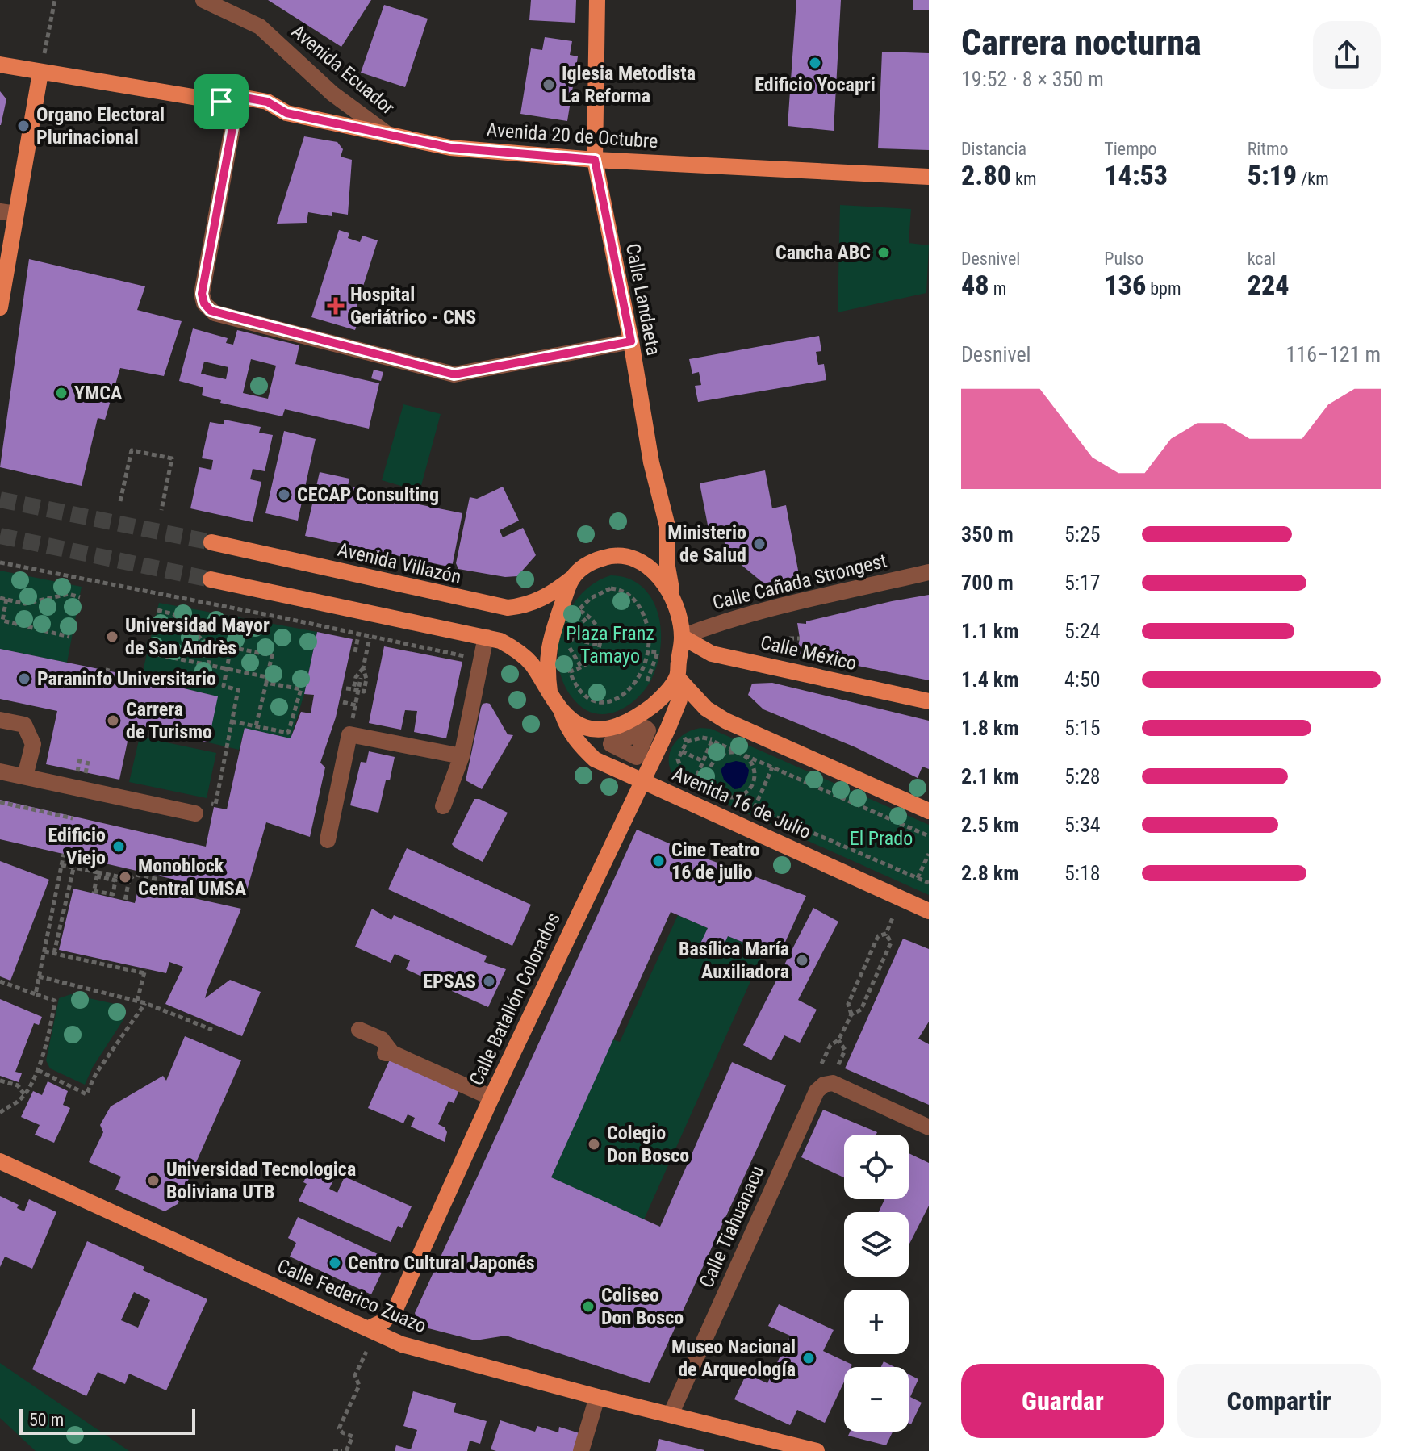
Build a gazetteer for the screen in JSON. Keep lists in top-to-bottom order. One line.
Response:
{"streets":{"main road":["Avenida 20 de Octubre","Calle Landaeta","Avenida Villazón","Calle México","Avenida 16 de Julio","Calle Batallón Colorados","Calle Federico Zuazo"],"street":["Avenida Ecuador","Calle Cañada Strongest","Calle Tiahuanacu"]},"crossings":[["Avenida Ecuador","Avenida 20 de Octubre"],["Avenida 20 de Octubre","Calle Landaeta"],["Calle Cañada Strongest","Calle México"],["Avenida 16 de Julio","Calle Batallón Colorados"],["Calle Batallón Colorados","Calle Federico Zuazo"],["Calle Tiahuanacu","Calle Federico Zuazo"]],"parks":["Plaza Franz Tamayo","El Prado"],"places":{"other":["Edificio Yocapri","Iglesia Metodista La Reforma","Organo Electoral Plurinacional","Cancha ABC","YMCA","CECAP Consulting","Ministerio de Salud","Universidad Mayor de San Andrès","Paraninfo Universitario","Carrera de Turismo","Edificio Viejo","Cine Teatro 16 de julio","Monoblock Central UMSA","Basílica María Auxiliadora","EPSAS","Colegio Don Bosco","Universidad Tecnologica Boliviana UTB","Centro Cultural Japonés","Coliseo Don Bosco","Museo Nacional de Arqueología"],"health":["Hospital Geriátrico - CNS"]},"scale_bar":"50 m","page":{"heading":["Carrera nocturna","19:52 · 8 × 350 m"],"stats":[["Distancia","2.80 km"],["Tiempo","14:53"],["Ritmo","5:19 /km"],["Desnivel","48 m"],["Pulso","136 bpm"],["kcal","224"]],"chart":["Desnivel","116–121 m"],"list":[{"name":"350 m","note":"5:25"},{"name":"700 m","note":"5:17"},{"name":"1.1 km","note":"5:24"},{"name":"1.4 km","note":"4:50"},{"name":"1.8 km","note":"5:15"},{"name":"2.1 km","note":"5:28"},{"name":"2.5 km","note":"5:34"},{"name":"2.8 km","note":"5:18"}],"map_buttons":["+","−"],"buttons":["Guardar","Compartir"],"scale":"50 m"}}
